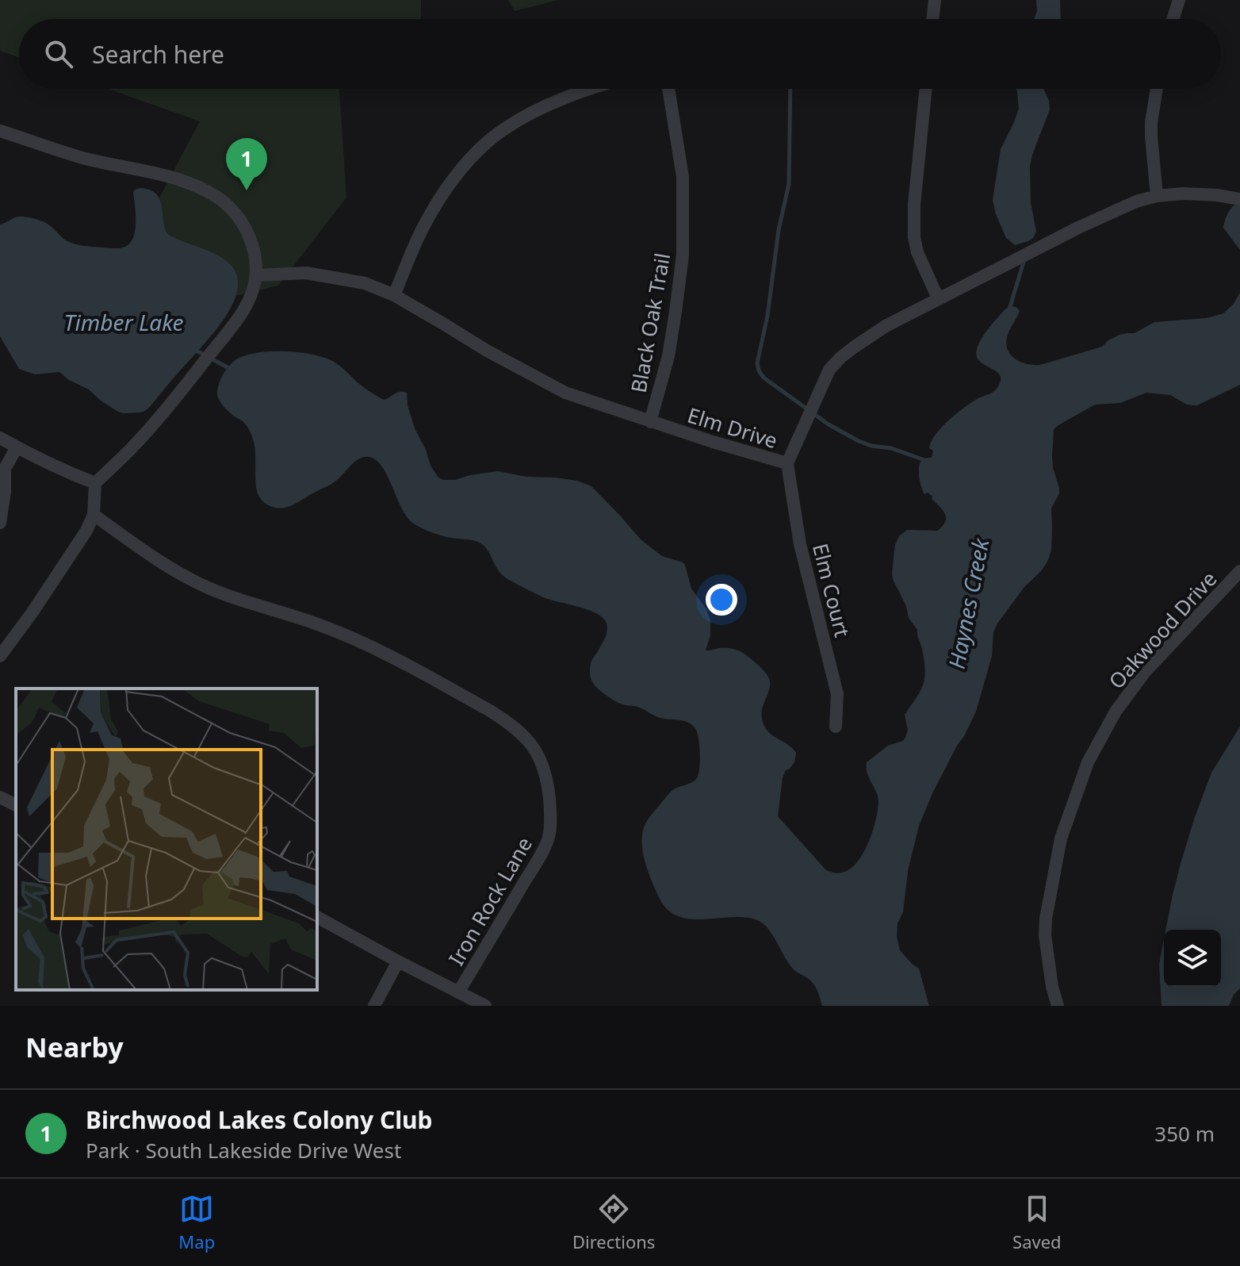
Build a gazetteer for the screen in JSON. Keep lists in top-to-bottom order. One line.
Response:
{"streets":{"street":["Black Oak Trail","Elm Drive","Elm Court","Oakwood Drive","Iron Rock Lane"]},"crossings":[["Black Oak Trail","Elm Drive"],["Elm Drive","Elm Court"]],"water":["Timber Lake","Haynes Creek"],"page":{"search":"Search here","pins":"1","heading":"Nearby","list":[{"mark":"1","name":"Birchwood Lakes Colony Club","note":"Park · South Lakeside Drive West","value":"350 m"}],"nav":["Map","Directions","Saved"]}}
